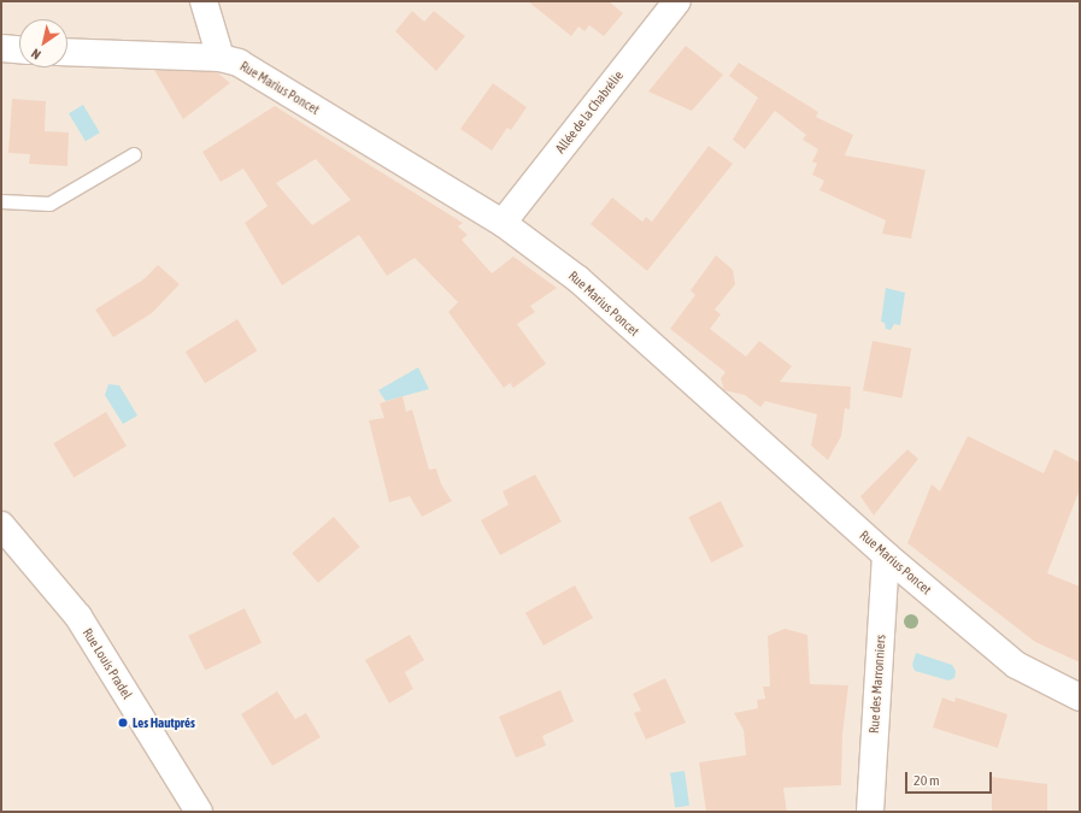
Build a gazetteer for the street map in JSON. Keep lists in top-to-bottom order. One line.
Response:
{"streets":{"street":["Rue Marius Poncet","Allée de la Chabrélie","Rue Louis Pradel","Rue des Marronniers"]},"crossings":[["Rue Marius Poncet","Allée de la Chabrélie"],["Rue Marius Poncet","Rue des Marronniers"]],"places":["Les Hautprés"],"scale_bar":"20 m","north":"bottom left"}
